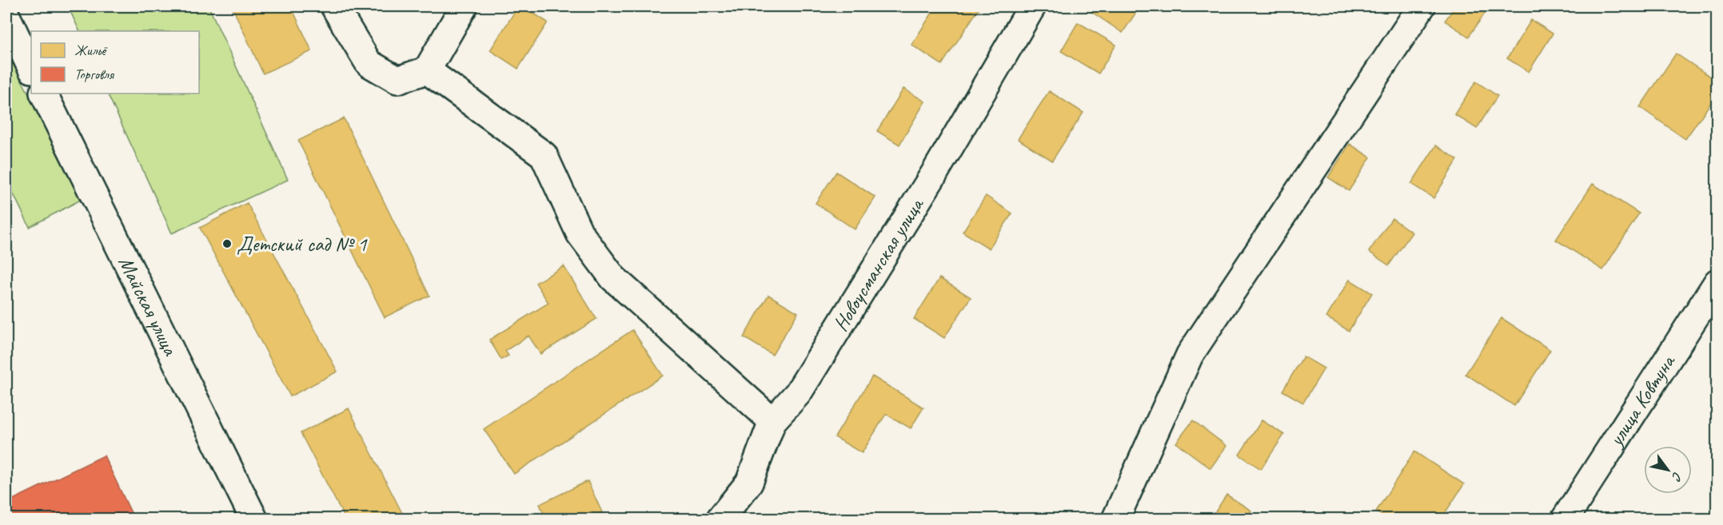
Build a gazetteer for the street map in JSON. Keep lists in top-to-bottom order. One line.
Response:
{"streets":{"street":["Новоусманская улица","Майская улица","улица Ковтуна"]},"places":["Детский сад № 1"],"legend":["Жильё","Торговля"],"north":"bottom right"}
